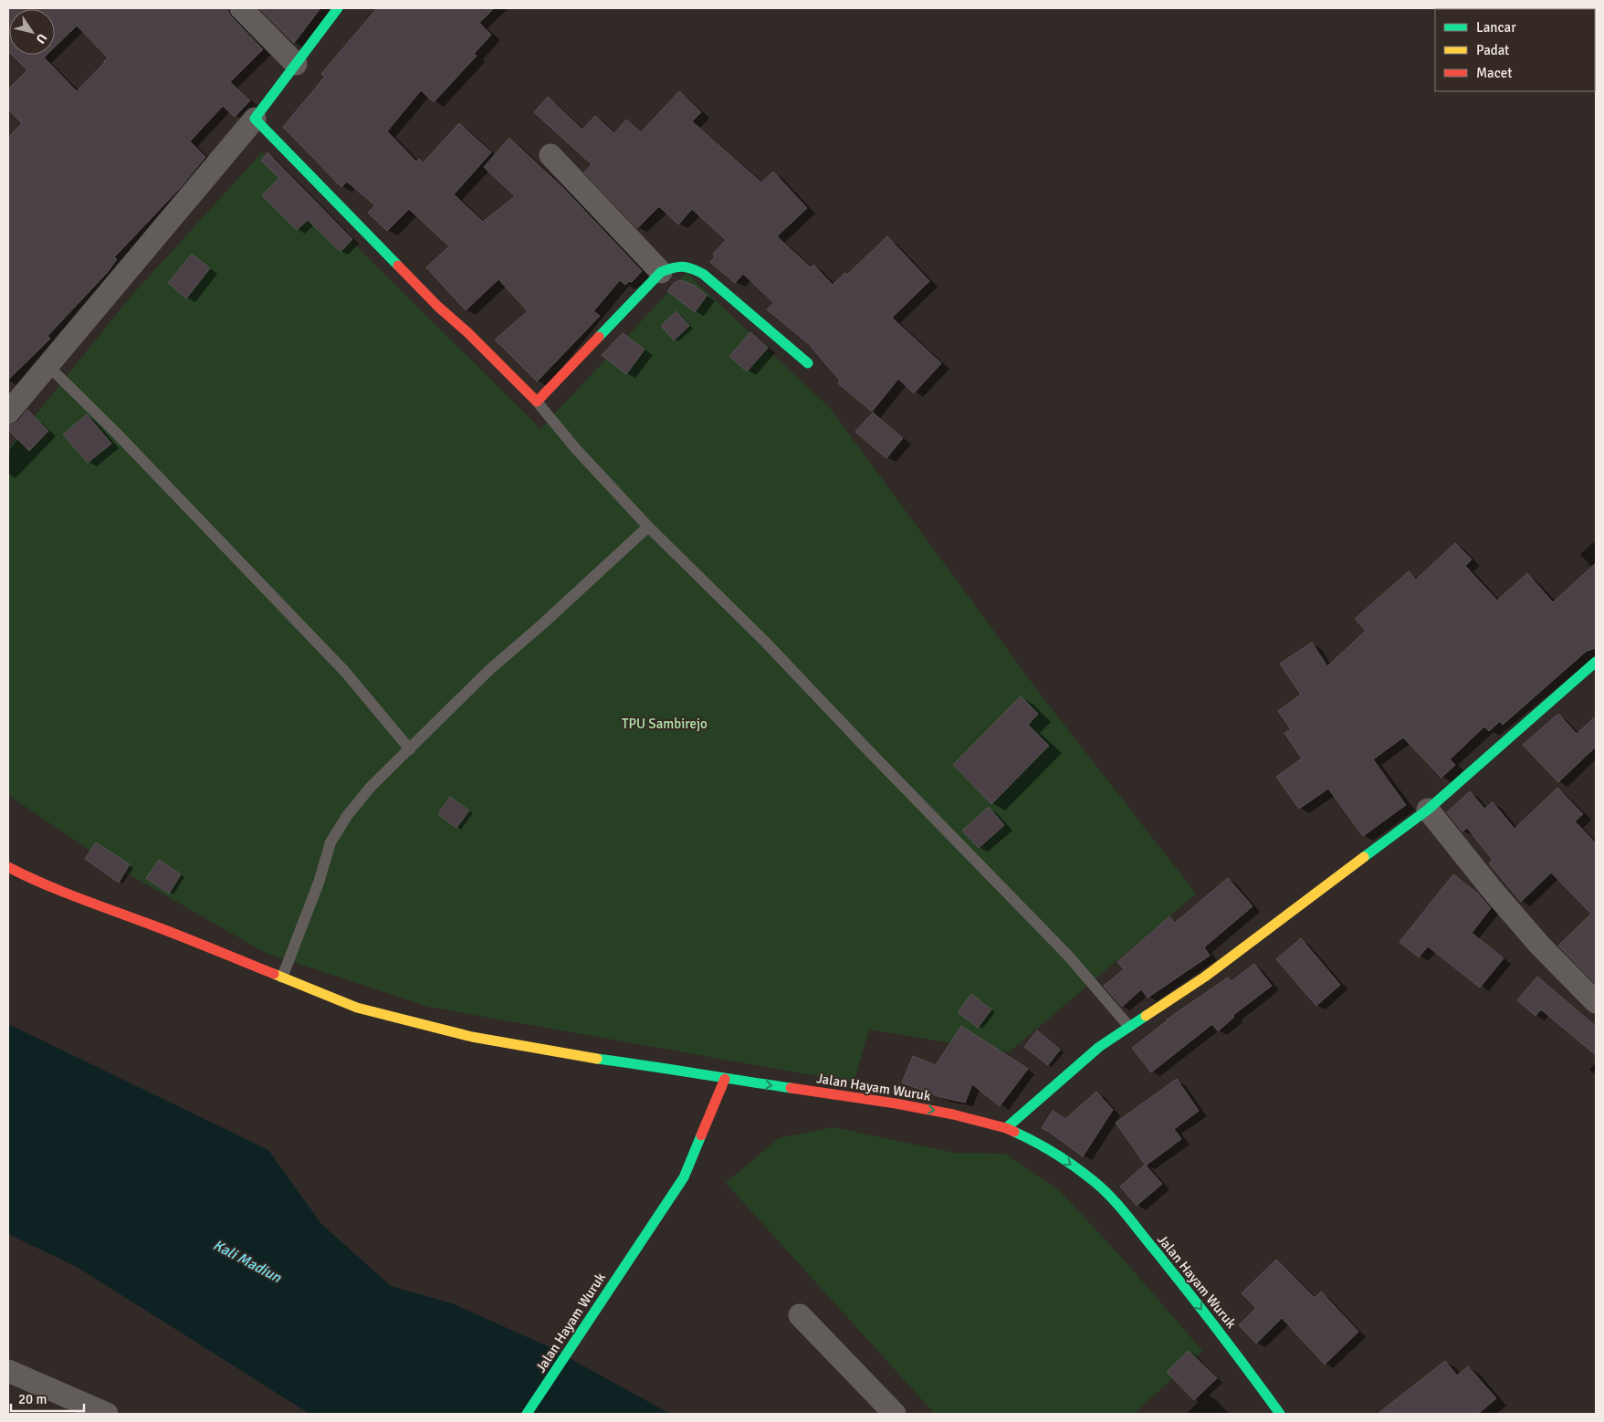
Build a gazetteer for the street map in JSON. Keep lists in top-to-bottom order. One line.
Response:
{"streets":{"main road":["Jalan Hayam Wuruk"]},"one_way":["Jalan Hayam Wuruk"],"water":["Kali Madiun"],"parks":["TPU Sambirejo"],"legend":["Lancar","Padat","Macet"],"scale_bar":"20 m","north":"bottom right"}
